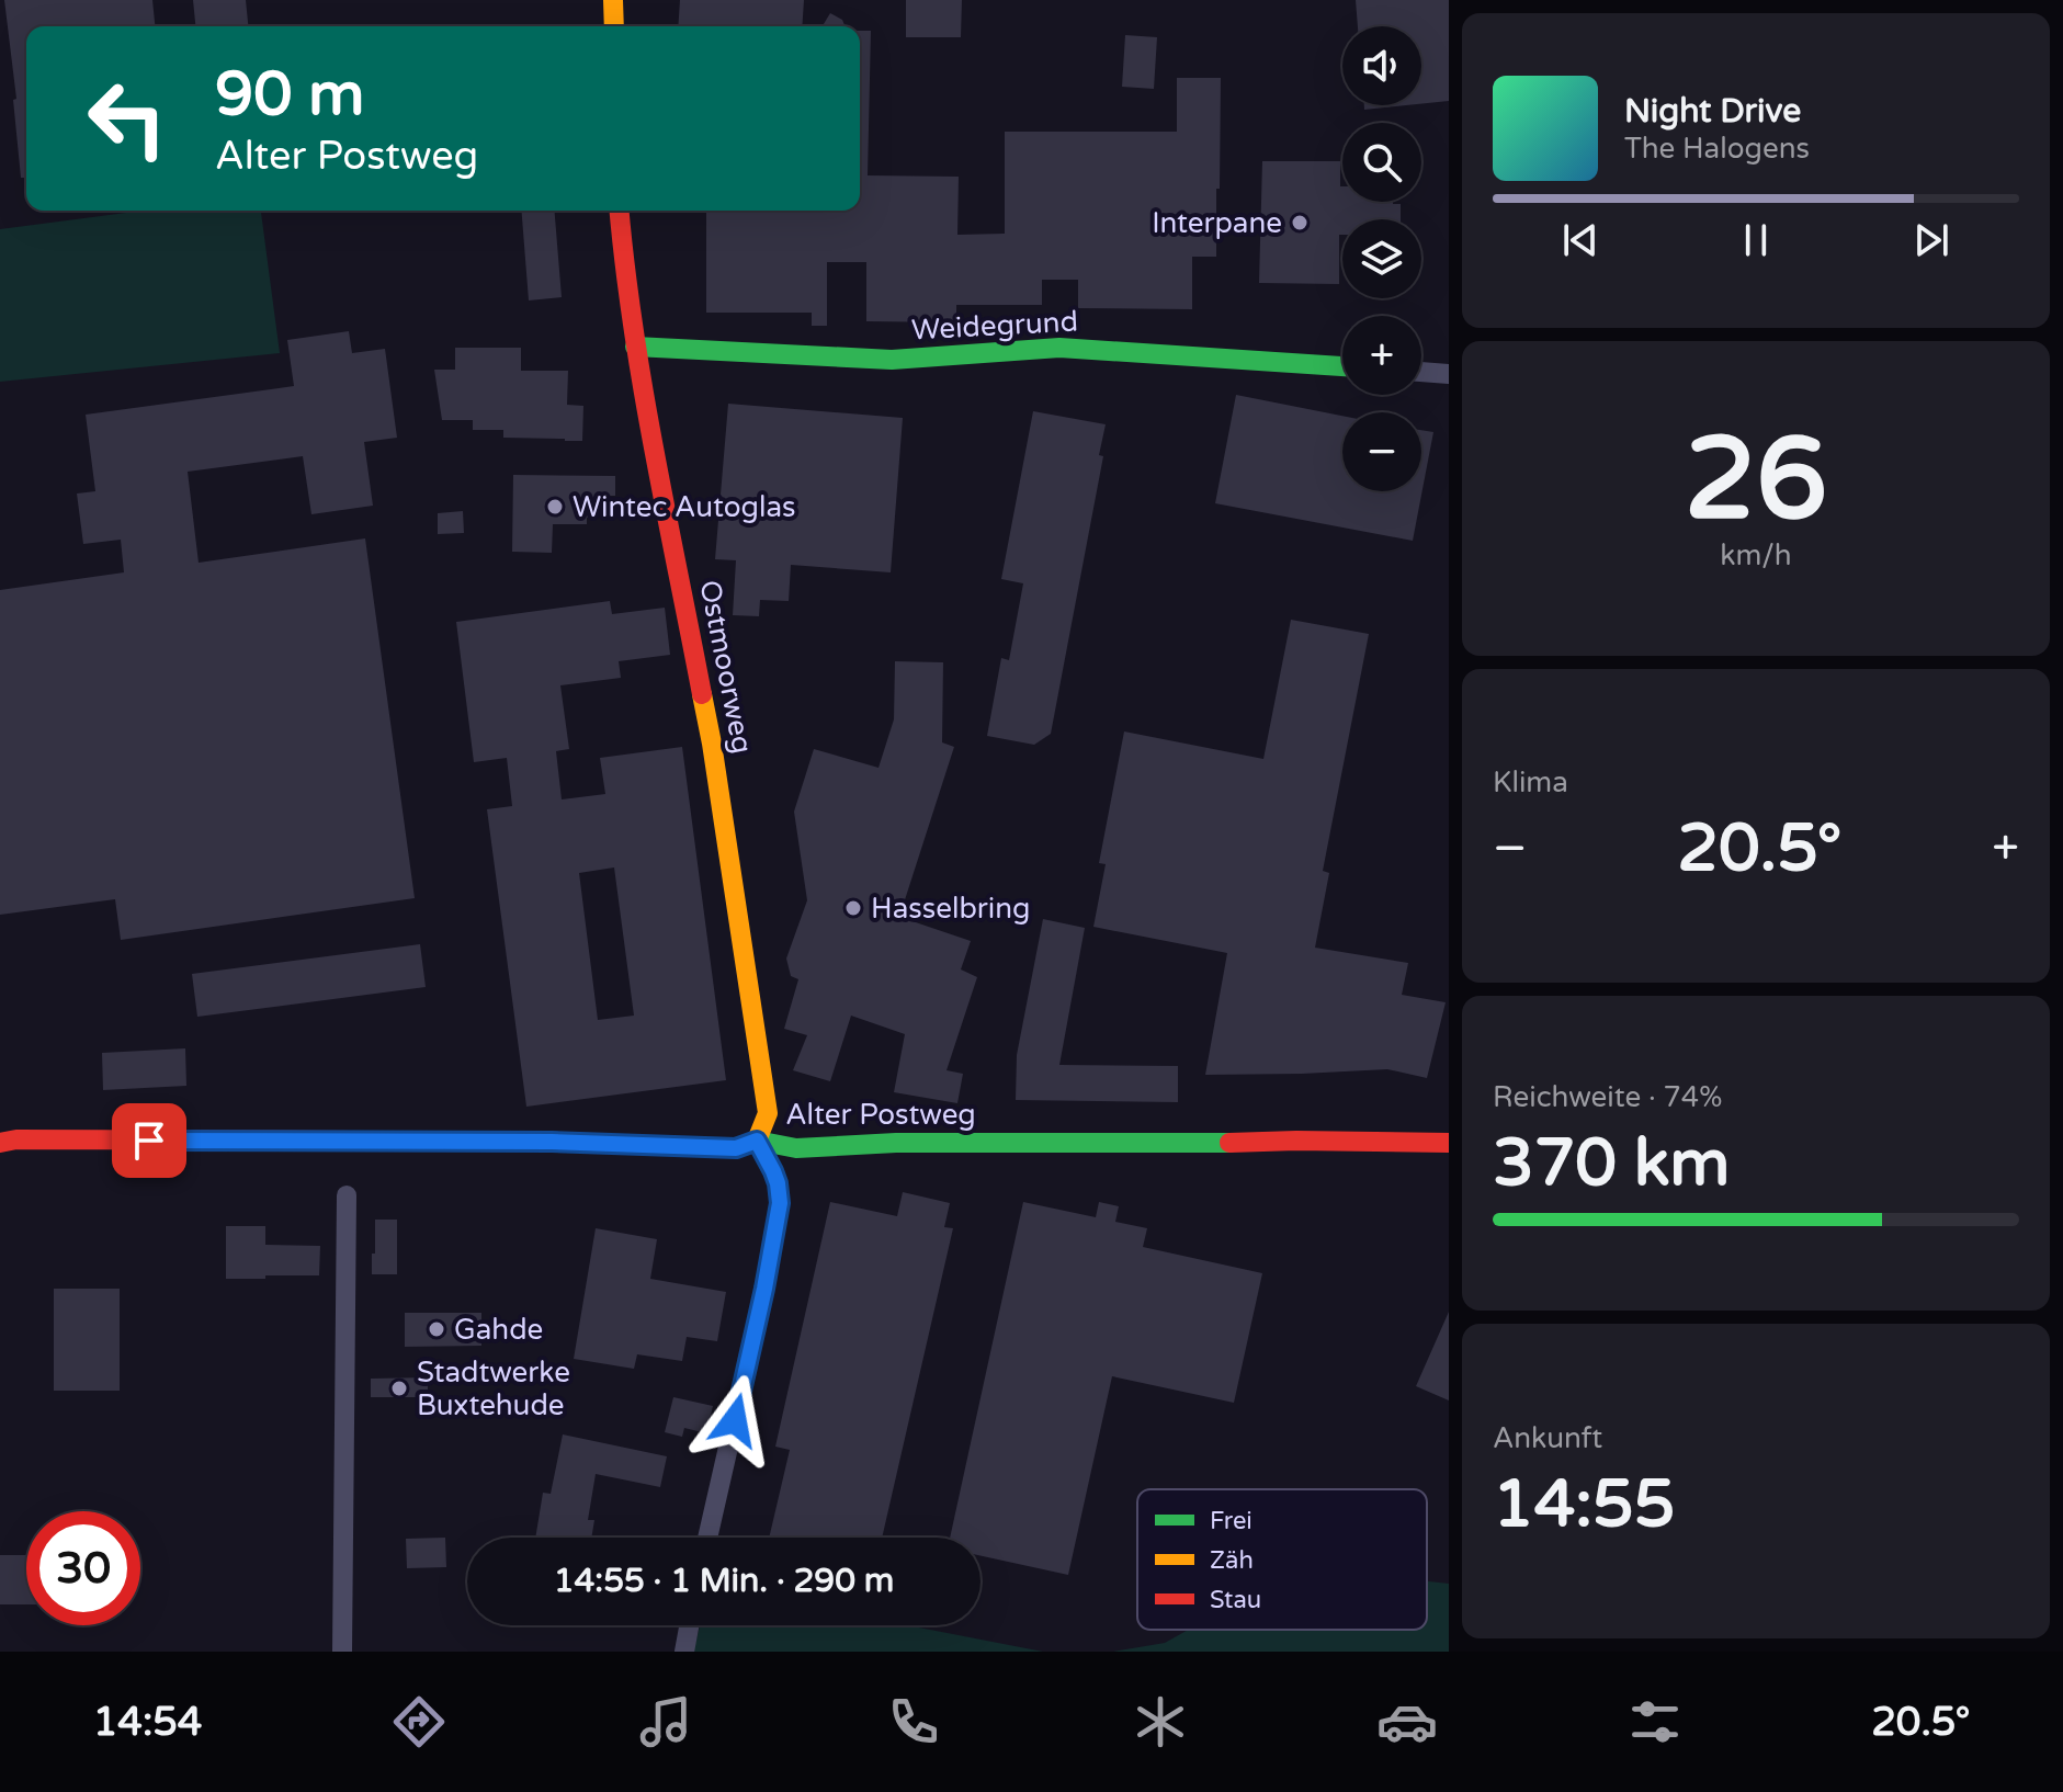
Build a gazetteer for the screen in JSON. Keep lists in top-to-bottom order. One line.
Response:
{"streets":{"street":["Weidegrund","Ostmoorweg","Alter Postweg"]},"crossings":[["Weidegrund","Ostmoorweg"],["Ostmoorweg","Alter Postweg"]],"places":["Interpane","Wintec Autoglas","Hasselbring","Gahde","Stadtwerke Buxtehude"],"legend":["Frei","Zäh","Stau"],"page":{"map_buttons":["+","−"],"turn":["90 m","Alter Postweg"],"song":["Night Drive","The Halogens"],"tile":[["26","km/h"],"Klima",["Reichweite · 74%","370 km"],["Ankunft","14:55"]],"heat":["−","20.5°","+"],"limit":"30","trip":"14:55 · 1 Min. · 290 m","tabs":["14:54","20.5°"]}}
